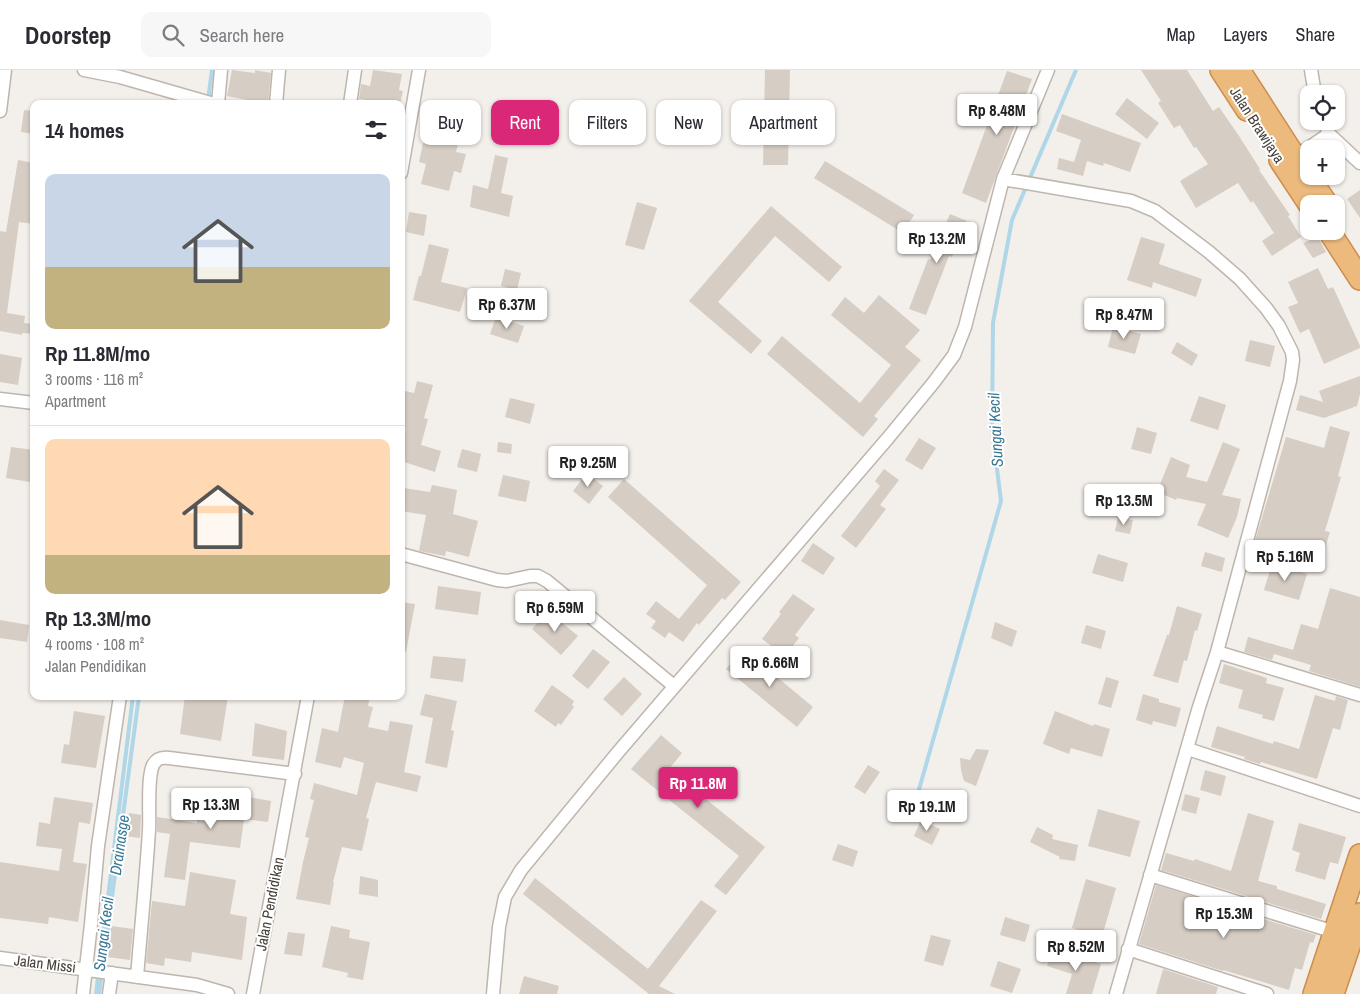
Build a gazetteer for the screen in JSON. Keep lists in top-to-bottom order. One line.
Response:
{"streets":{"highway":["Jalan Brawijaya"],"street":["Jalan Pendidikan","Jalan Missi"]},"water":["Sungai Kecil","Drainasge"],"page":{"header":"Doorstep","search":"Search here","nav":["Map","Layers","Share"],"map_buttons":["+","−"],"price":["Rp 8.48M","Rp 13.2M","Rp 6.37M","Rp 8.47M","Rp 9.25M","Rp 13.5M","Rp 5.16M","Rp 6.59M","Rp 6.66M","Rp 11.8M","Rp 13.3M","Rp 19.1M","Rp 15.3M","Rp 8.52M"],"chip":["Buy","Rent","Filters","New","Apartment"],"heading":"14 homes","list":[{"name":"Rp 11.8M/mo","note":"3 rooms · 116 m² · Apartment"},{"name":"Rp 13.3M/mo","note":"4 rooms · 108 m² · Jalan Pendidikan"}]}}
